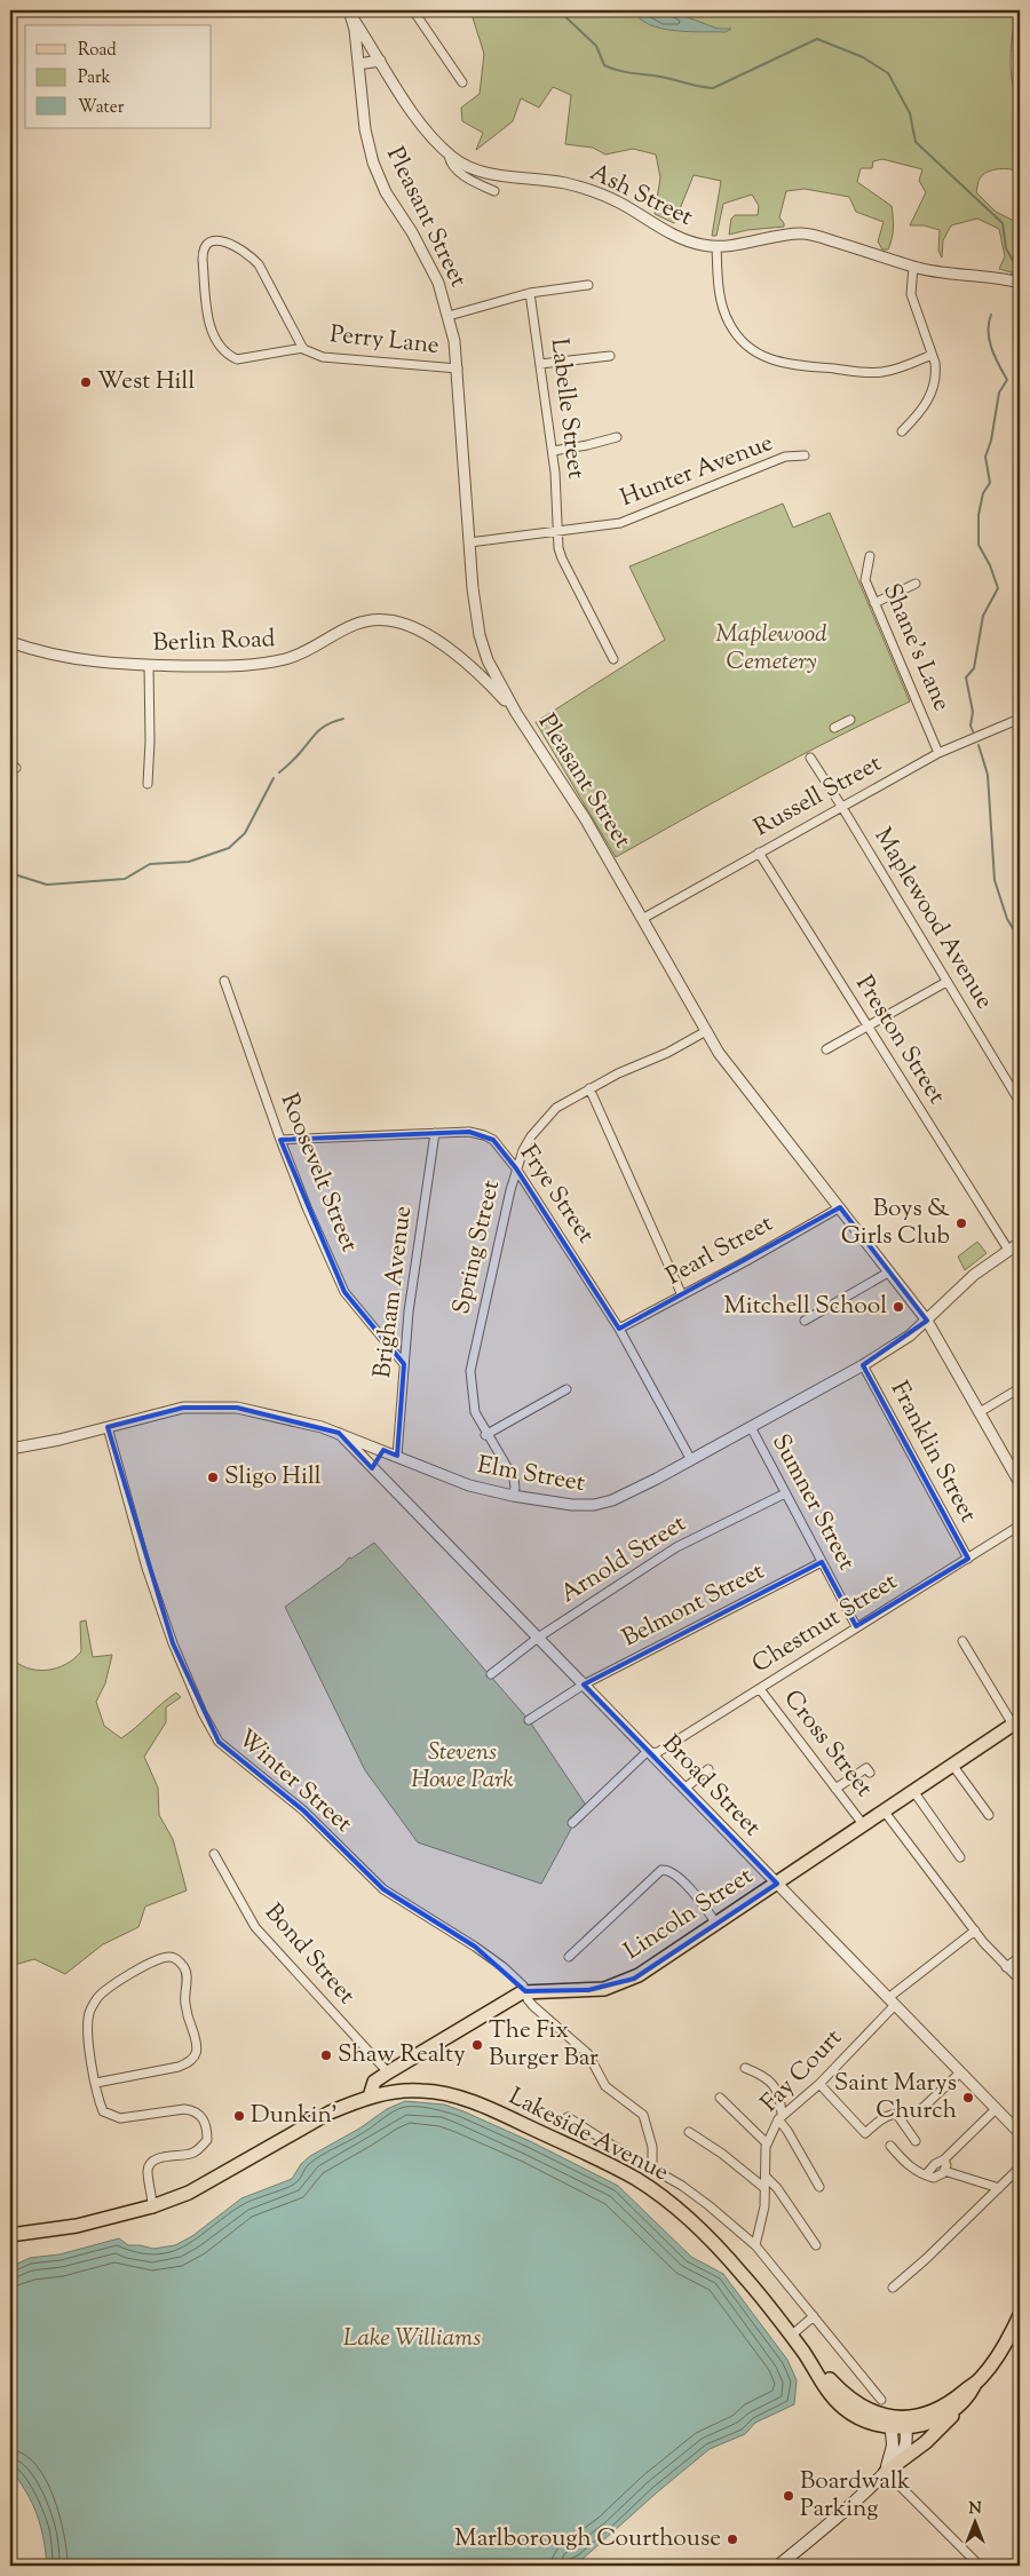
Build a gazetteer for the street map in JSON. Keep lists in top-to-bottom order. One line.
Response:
{"streets":{"main road":["Lincoln Street","Lakeside Avenue"],"street":["Ash Street","Pleasant Street","Perry Lane","Labelle Street","Hunter Avenue","Berlin Road","Shane's Lane","Russell Street","Maplewood Avenue","Preston Street","Roosevelt Street","Frye Street","Spring Street","Pearl Street","Brigham Avenue","Franklin Street","Elm Street","Sumner Street","Arnold Street","Belmont Street","Chestnut Street","Cross Street","Winter Street","Broad Street","Bond Street","Fay Court"]},"crossings":[["Ash Street","Pleasant Street"],["Pleasant Street","Perry Lane"],["Pleasant Street","Hunter Avenue"],["Pleasant Street","Berlin Road"],["Pleasant Street","Russell Street"],["Pleasant Street","Spring Street"],["Pleasant Street","Pearl Street"],["Pleasant Street","Elm Street"],["Labelle Street","Hunter Avenue"],["Shane's Lane","Russell Street"],["Russell Street","Maplewood Avenue"],["Russell Street","Preston Street"],["Preston Street","Elm Street"],["Roosevelt Street","Frye Street"],["Roosevelt Street","Brigham Avenue"],["Frye Street","Spring Street"],["Frye Street","Pearl Street"],["Frye Street","Brigham Avenue"],["Frye Street","Elm Street"],["Spring Street","Elm Street"],["Brigham Avenue","Elm Street"],["Franklin Street","Elm Street"],["Franklin Street","Chestnut Street"],["Elm Street","Sumner Street"],["Elm Street","Winter Street"],["Elm Street","Broad Street"],["Sumner Street","Arnold Street"],["Sumner Street","Belmont Street"],["Sumner Street","Chestnut Street"],["Arnold Street","Broad Street"],["Belmont Street","Broad Street"],["Chestnut Street","Cross Street"],["Chestnut Street","Broad Street"],["Cross Street","Lincoln Street"],["Winter Street","Lincoln Street"],["Winter Street","Lakeside Avenue"],["Broad Street","Lincoln Street"],["Broad Street","Fay Court"],["Fay Court","Lakeside Avenue"]],"parks":["Maplewood Cemetery","Stevens Howe Park","Lake Williams"],"places":["West Hill","Boys & Girls Club","Mitchell School","Sligo Hill","The Fix Burger Bar","Shaw Realty","Saint Marys Church","Dunkin'","Boardwalk Parking","Marlborough Courthouse"],"legend":["Road","Park","Water"],"north":"top"}
